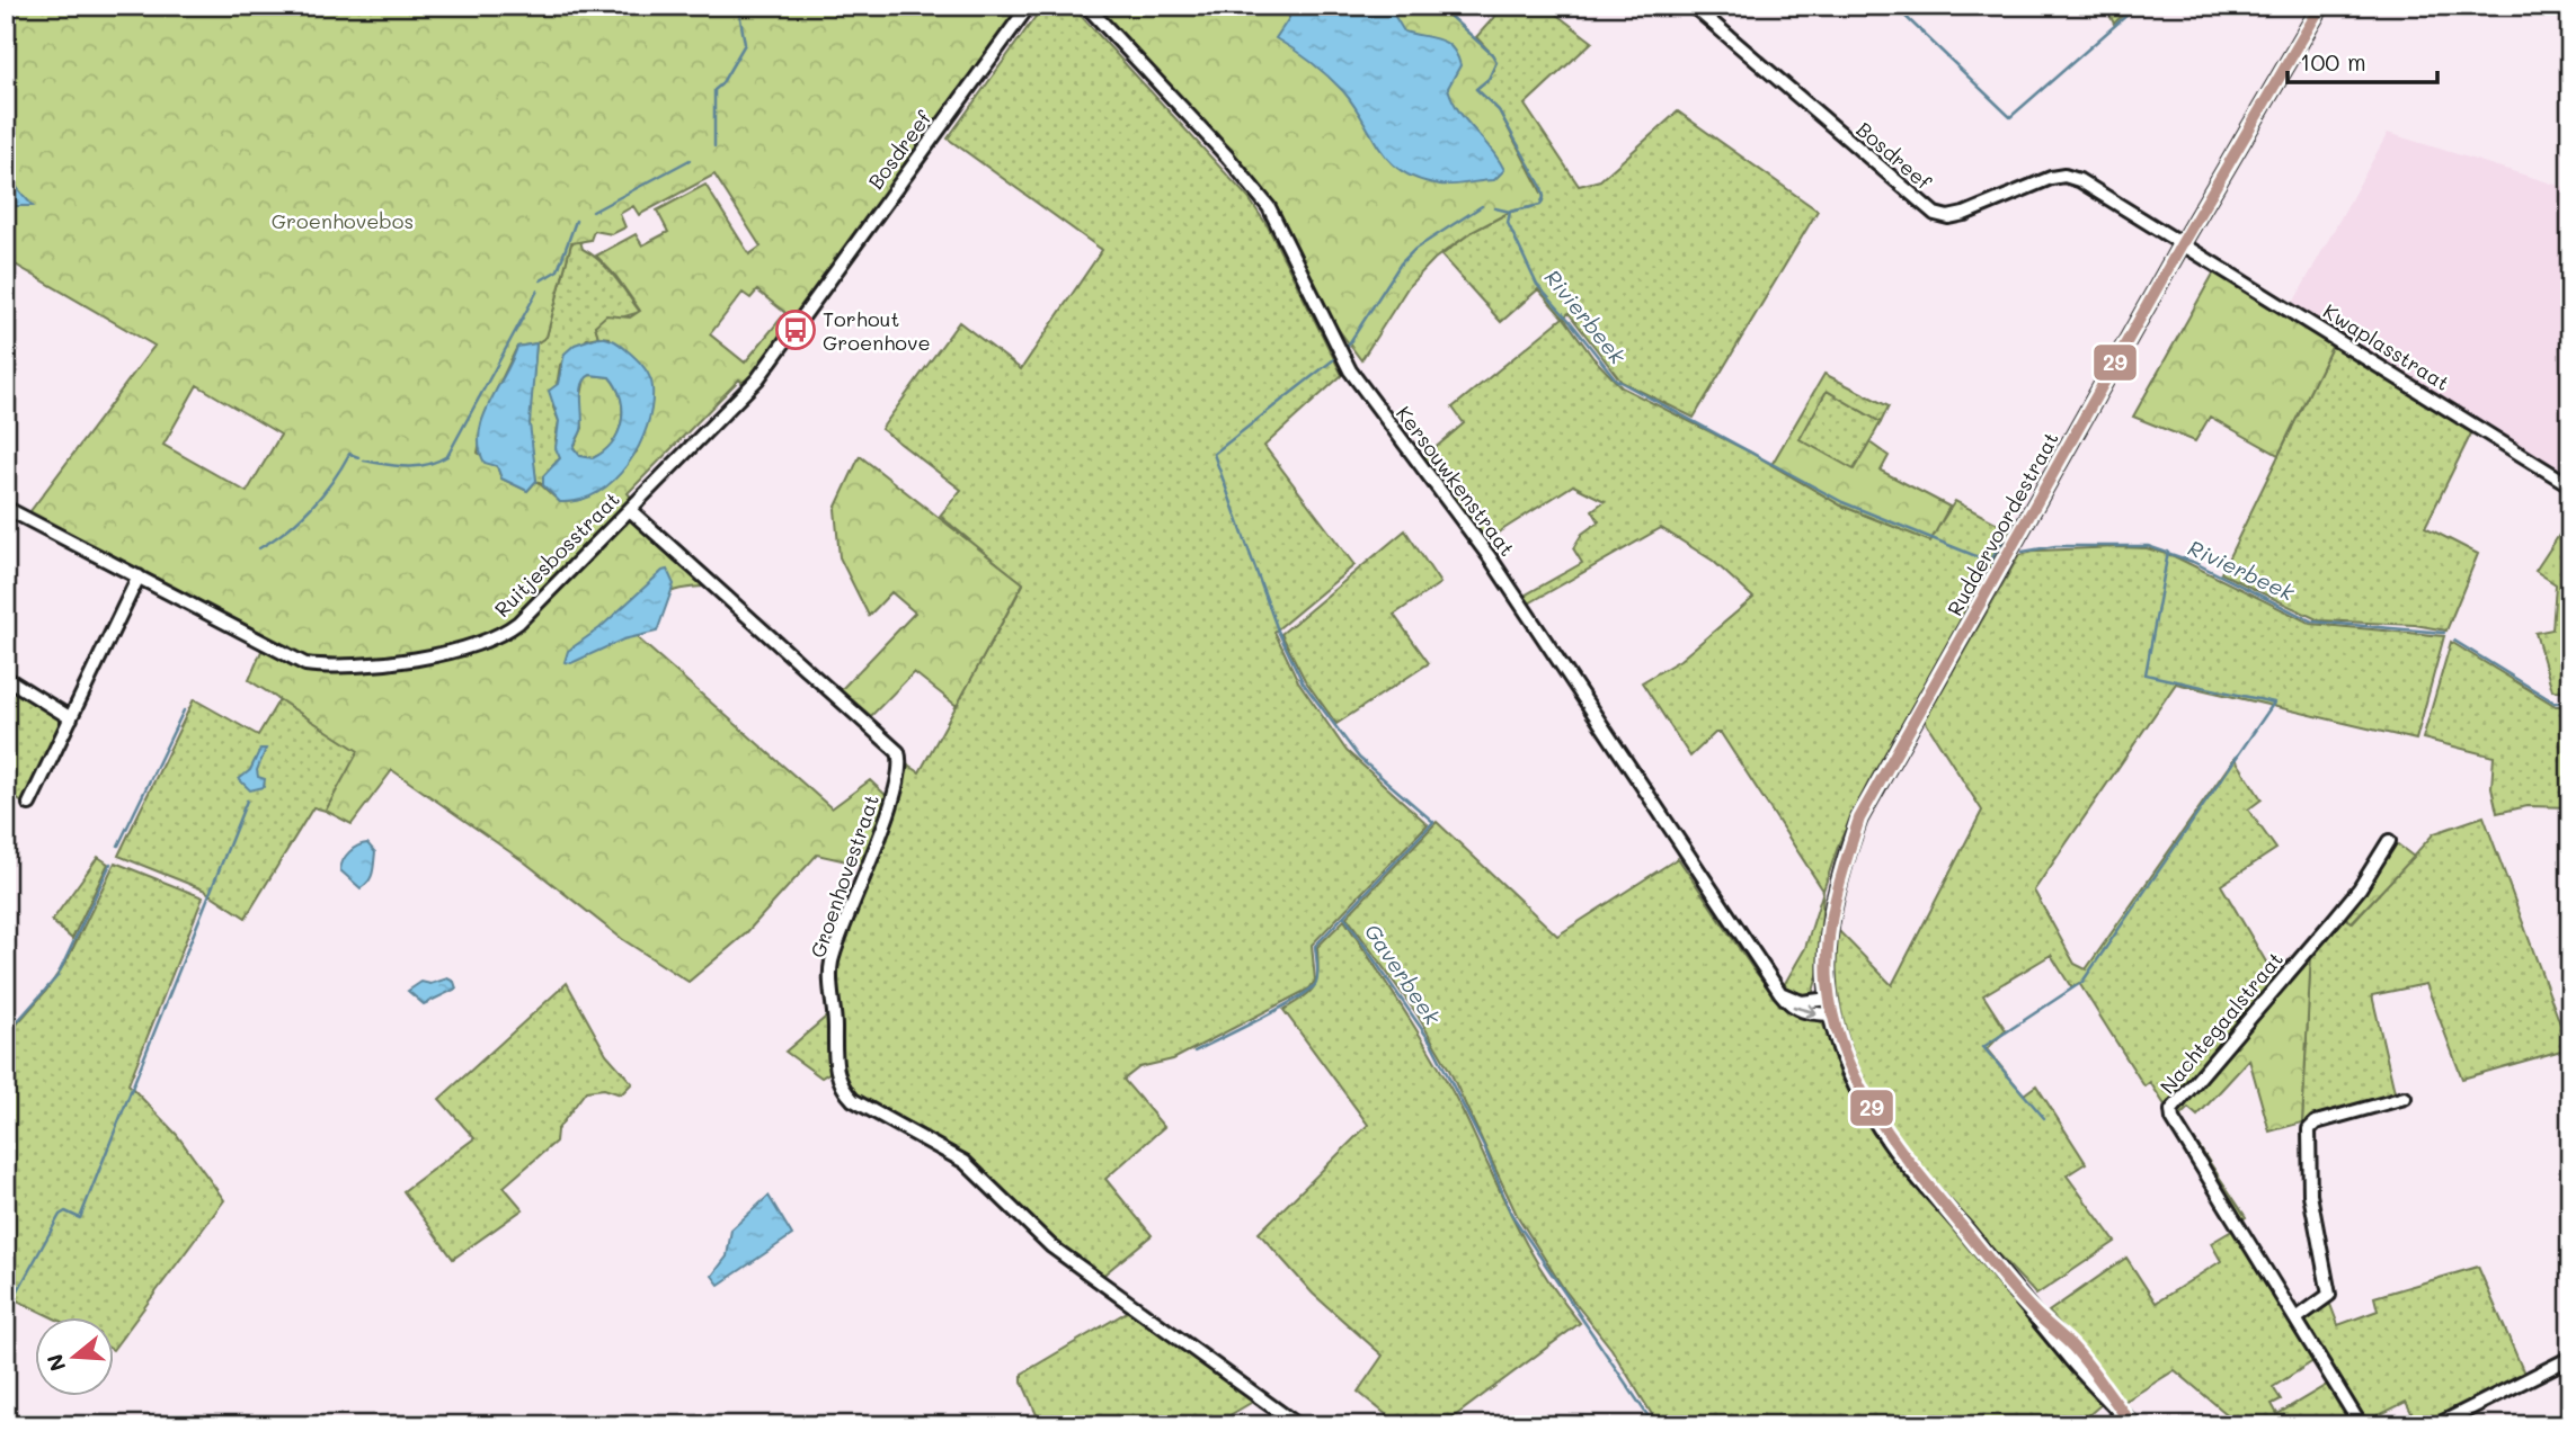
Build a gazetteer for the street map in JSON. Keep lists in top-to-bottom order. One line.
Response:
{"streets":{"street":["Bosdreef","Kwaplasstraat","Kersouwkenstraat","Ruddervoordestraat","Ruitjesbosstraat","Groenhovestraat","Nachtegaalstraat"]},"crossings":[["Bosdreef","Kwaplasstraat"],["Bosdreef","Ruddervoordestraat"],["Bosdreef","Ruitjesbosstraat"],["Kwaplasstraat","Ruddervoordestraat"],["Ruitjesbosstraat","Groenhovestraat"]],"water":["Rivierbeek","Gaverbeek"],"parks":["Groenhovebos"],"places":{"bus stop":["Torhout Groenhove"]},"lines":["transit line 29"],"scale_bar":"100 m","north":"left"}
